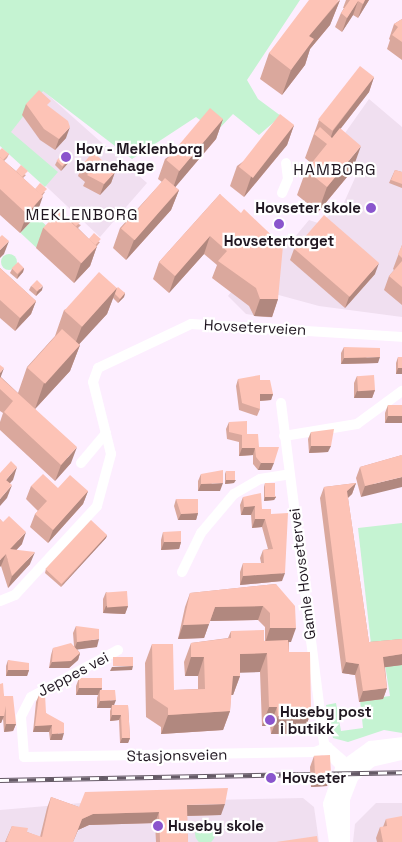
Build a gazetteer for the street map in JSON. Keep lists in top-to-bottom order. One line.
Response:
{"streets":{"street":["Hovseterveien","Gamle Hovsetervei","Jeppes vei","Stasjonsveien"]},"crossings":[["Gamle Hovsetervei","Stasjonsveien"],["Jeppes vei","Stasjonsveien"]],"districts":["HAMBORG","MEKLENBORG"],"places":["Hov - Meklenborg barnehage","Hovseter skole","Hovsetertorget","Huseby post i butikk","Hovseter","Huseby skole"]}
